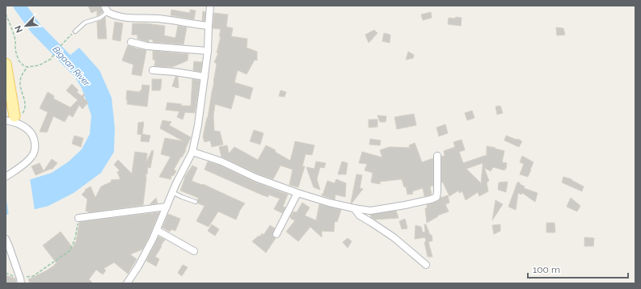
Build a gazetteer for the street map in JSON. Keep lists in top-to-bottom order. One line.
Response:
{"water":["Bigaan River"],"scale_bar":"100 m","north":"bottom left"}
